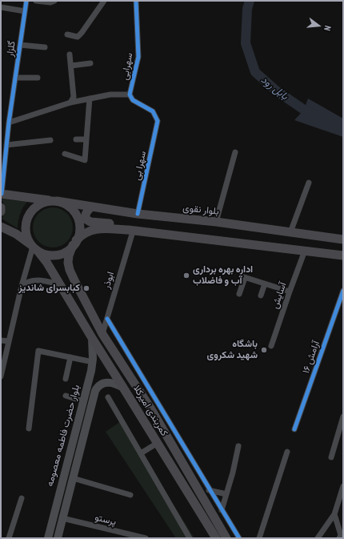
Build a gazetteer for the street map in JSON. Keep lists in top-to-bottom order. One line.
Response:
{"streets":{"main road":["بلوار نقوی","کمربندی امیرکلا","بلوار حضرت فاطمه معصومه"],"street":["گلزار","سهرابی","سهرا بی","ابوذر","آسایش","آرامش ۱۶","پرستو"]},"crossings":[["گلزار","بلوار نقوی"],["سهرابی","سهرا بی"],["سهرا بی","بلوار نقوی"],["بلوار نقوی","کمربندی امیرکلا"],["ابوذر","کمربندی امیرکلا"],["کمربندی امیرکلا","بلوار حضرت فاطمه معصومه"],["بلوار حضرت فاطمه معصومه","پرستو"]],"water":["بابل رود"],"places":["اداره بهره برداری آب و فاضلاب","کبابسرای شاندیز","باشگاه شهید شکروی"],"north":"right"}
